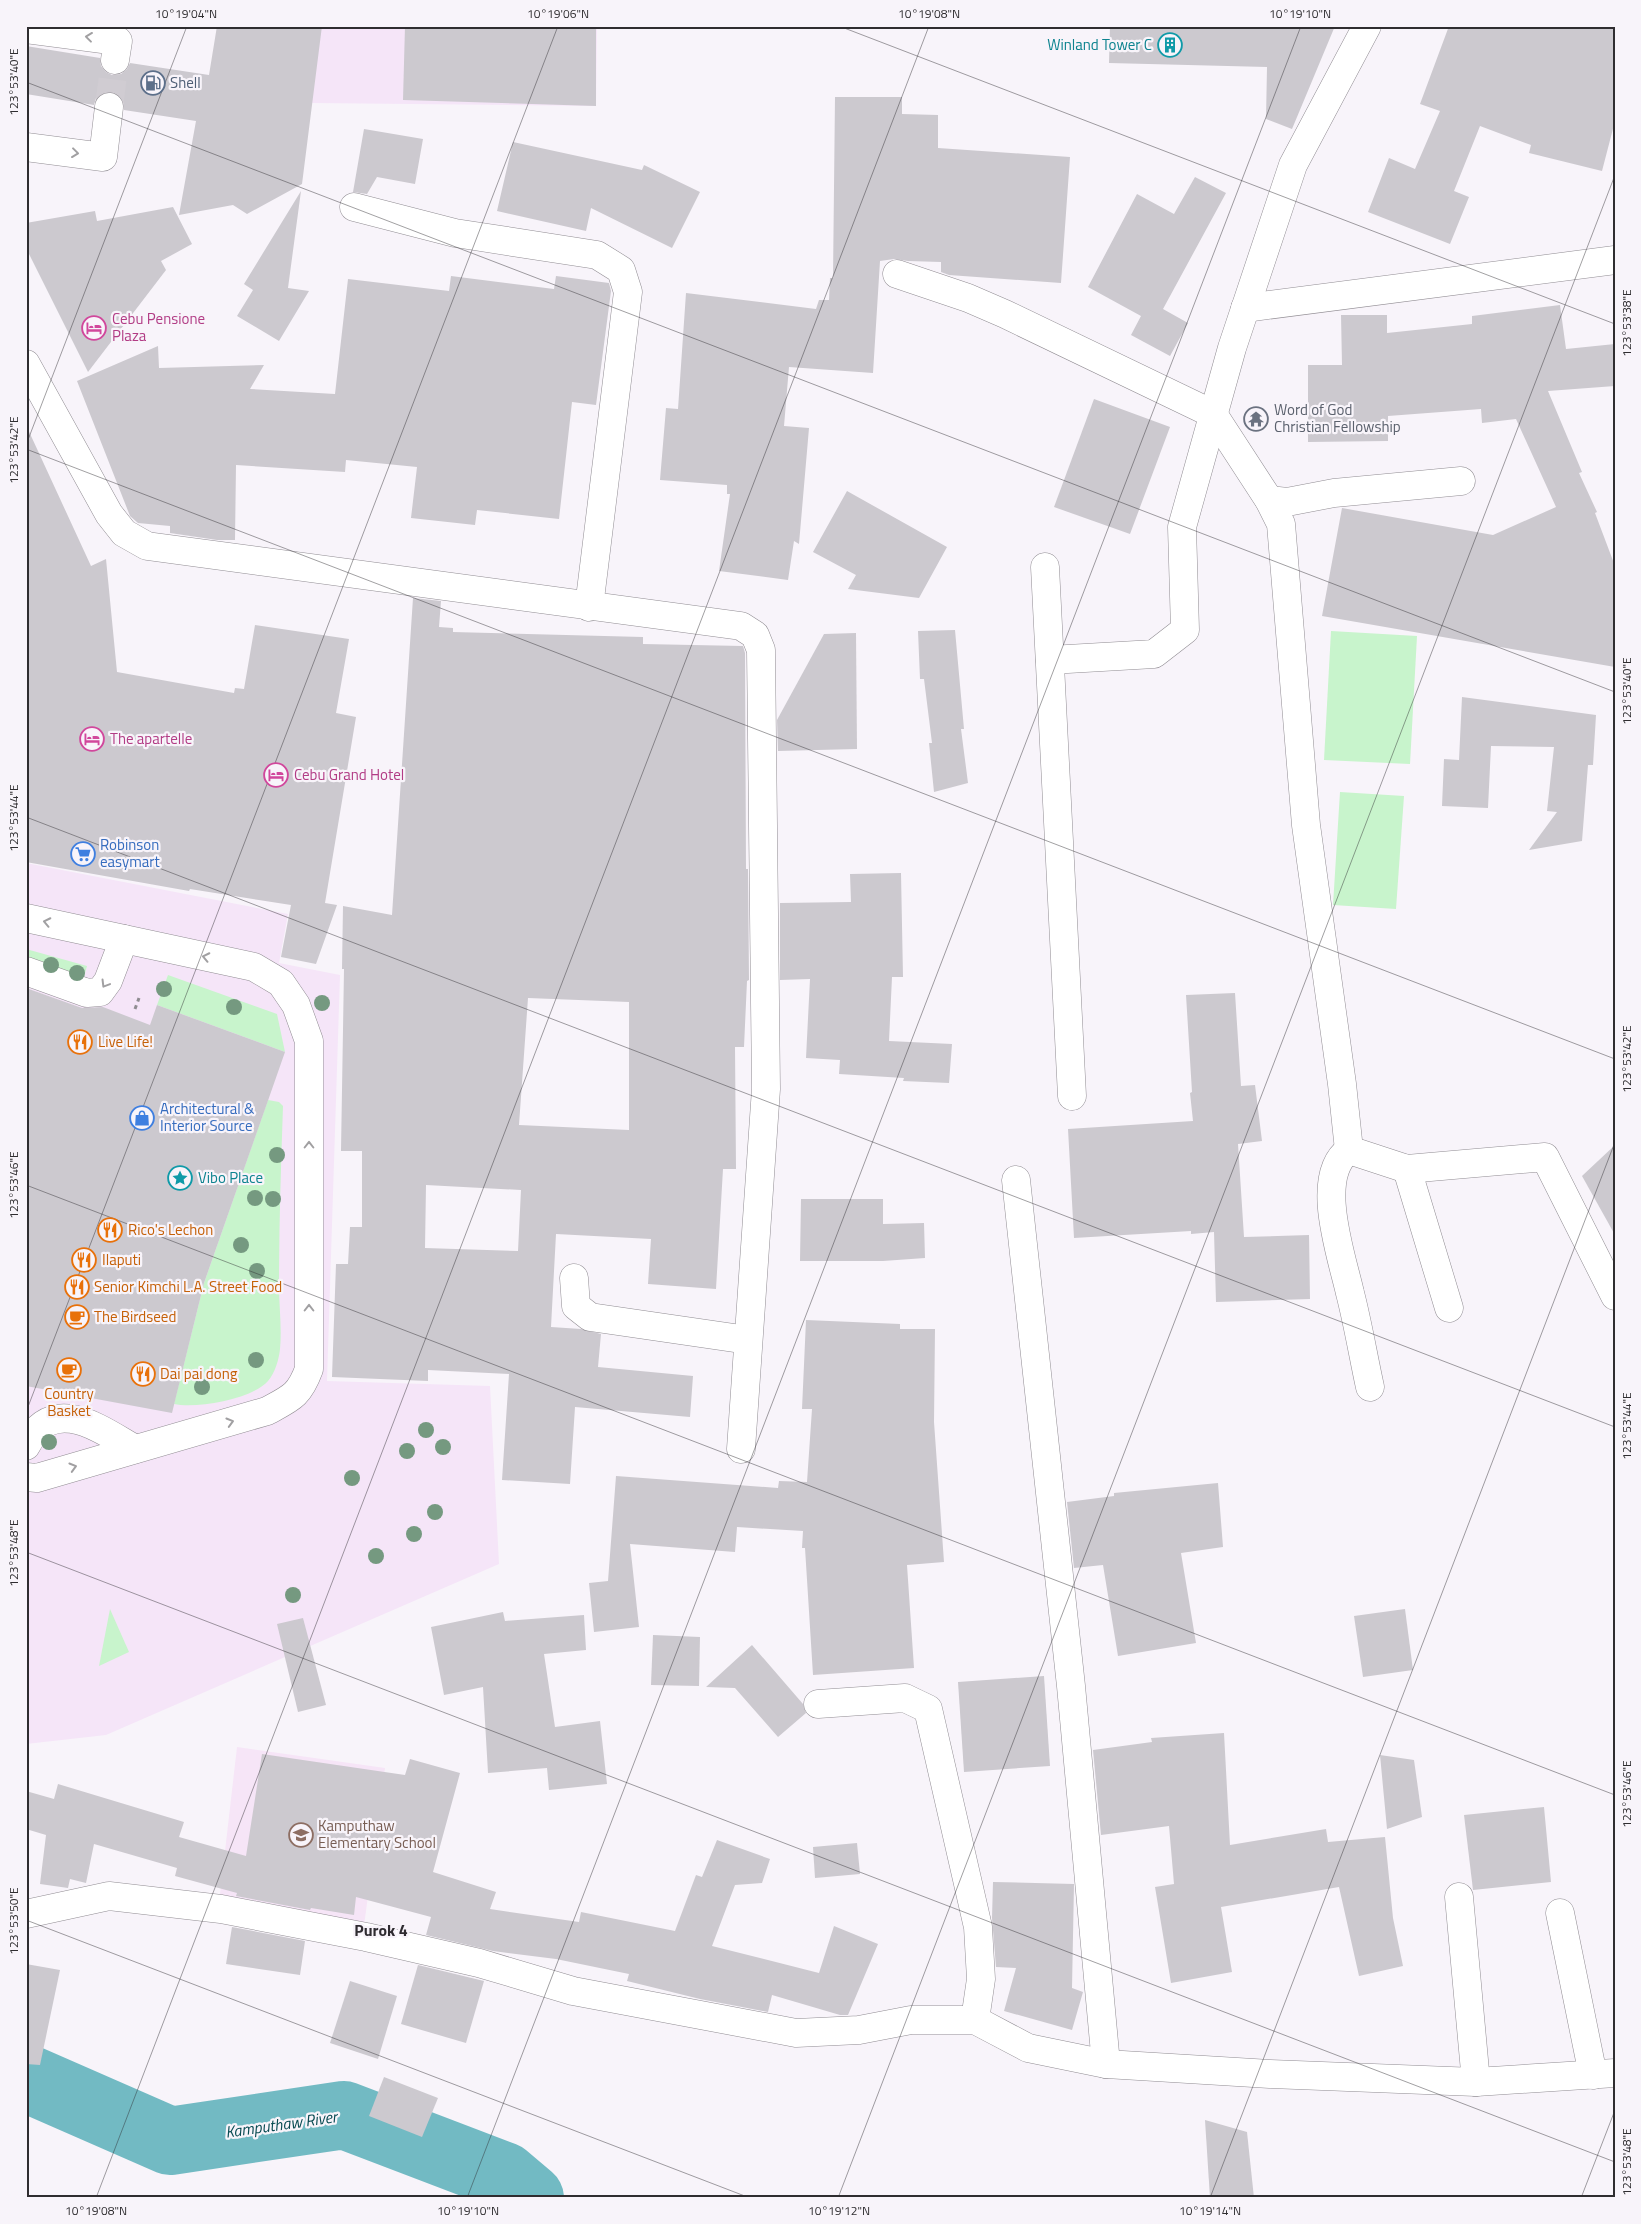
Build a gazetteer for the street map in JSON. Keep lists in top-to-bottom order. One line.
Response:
{"districts":["Purok 4"],"water":["Kamputhaw River"],"places":{"building":["Winland Tower C"],"fuel station":["Shell"],"hotel":["Cebu Pensione Plaza","The apartelle","Cebu Grand Hotel"],"temple":["Word of God Christian Fellowship"],"supermarket":["Robinson easymart"],"restaurant":["Live Life!","Rico's Lechon","Ilaputi","Senior Kimchi L.A. Street Food","Dai pai dong"],"shop":["Architectural & Interior Source"],"place":["Vibo Place"],"cafe":["The Birdseed","Country Basket"],"school or university":["Kamputhaw Elementary School"]},"coordinates":["10°19'04\"N","10°19'06\"N","10°19'08\"N","10°19'10\"N","123°53'40\"E","123°53'38\"E","123°53'42\"E","123°53'44\"E","123°53'46\"E","123°53'48\"E","123°53'50\"E","10°19'12\"N","10°19'14\"N"]}
